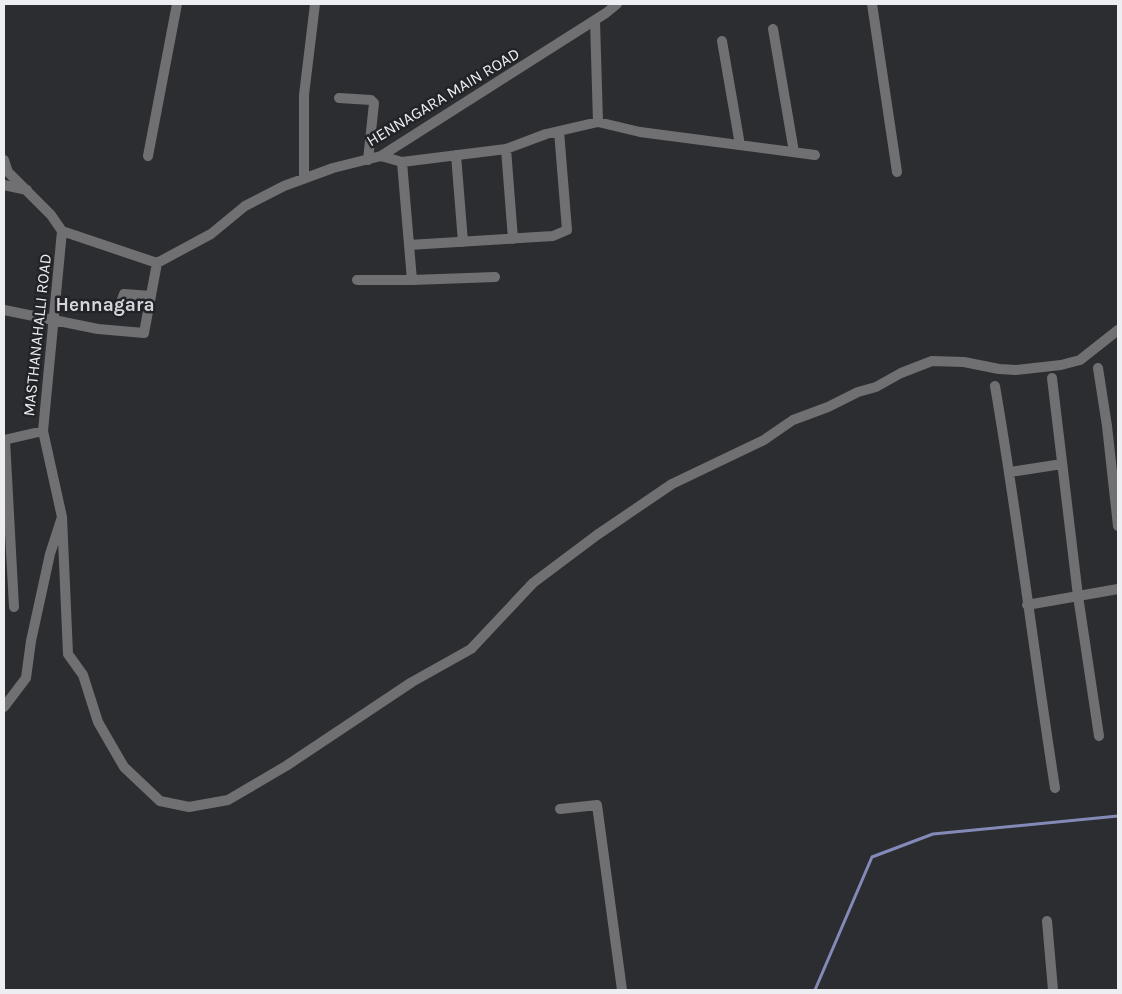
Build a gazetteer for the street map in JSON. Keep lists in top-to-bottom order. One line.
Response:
{"streets":{"street":["HENNAGARA MAIN ROAD","MASTHANAHALLI ROAD"]},"districts":["Hennagara"]}
